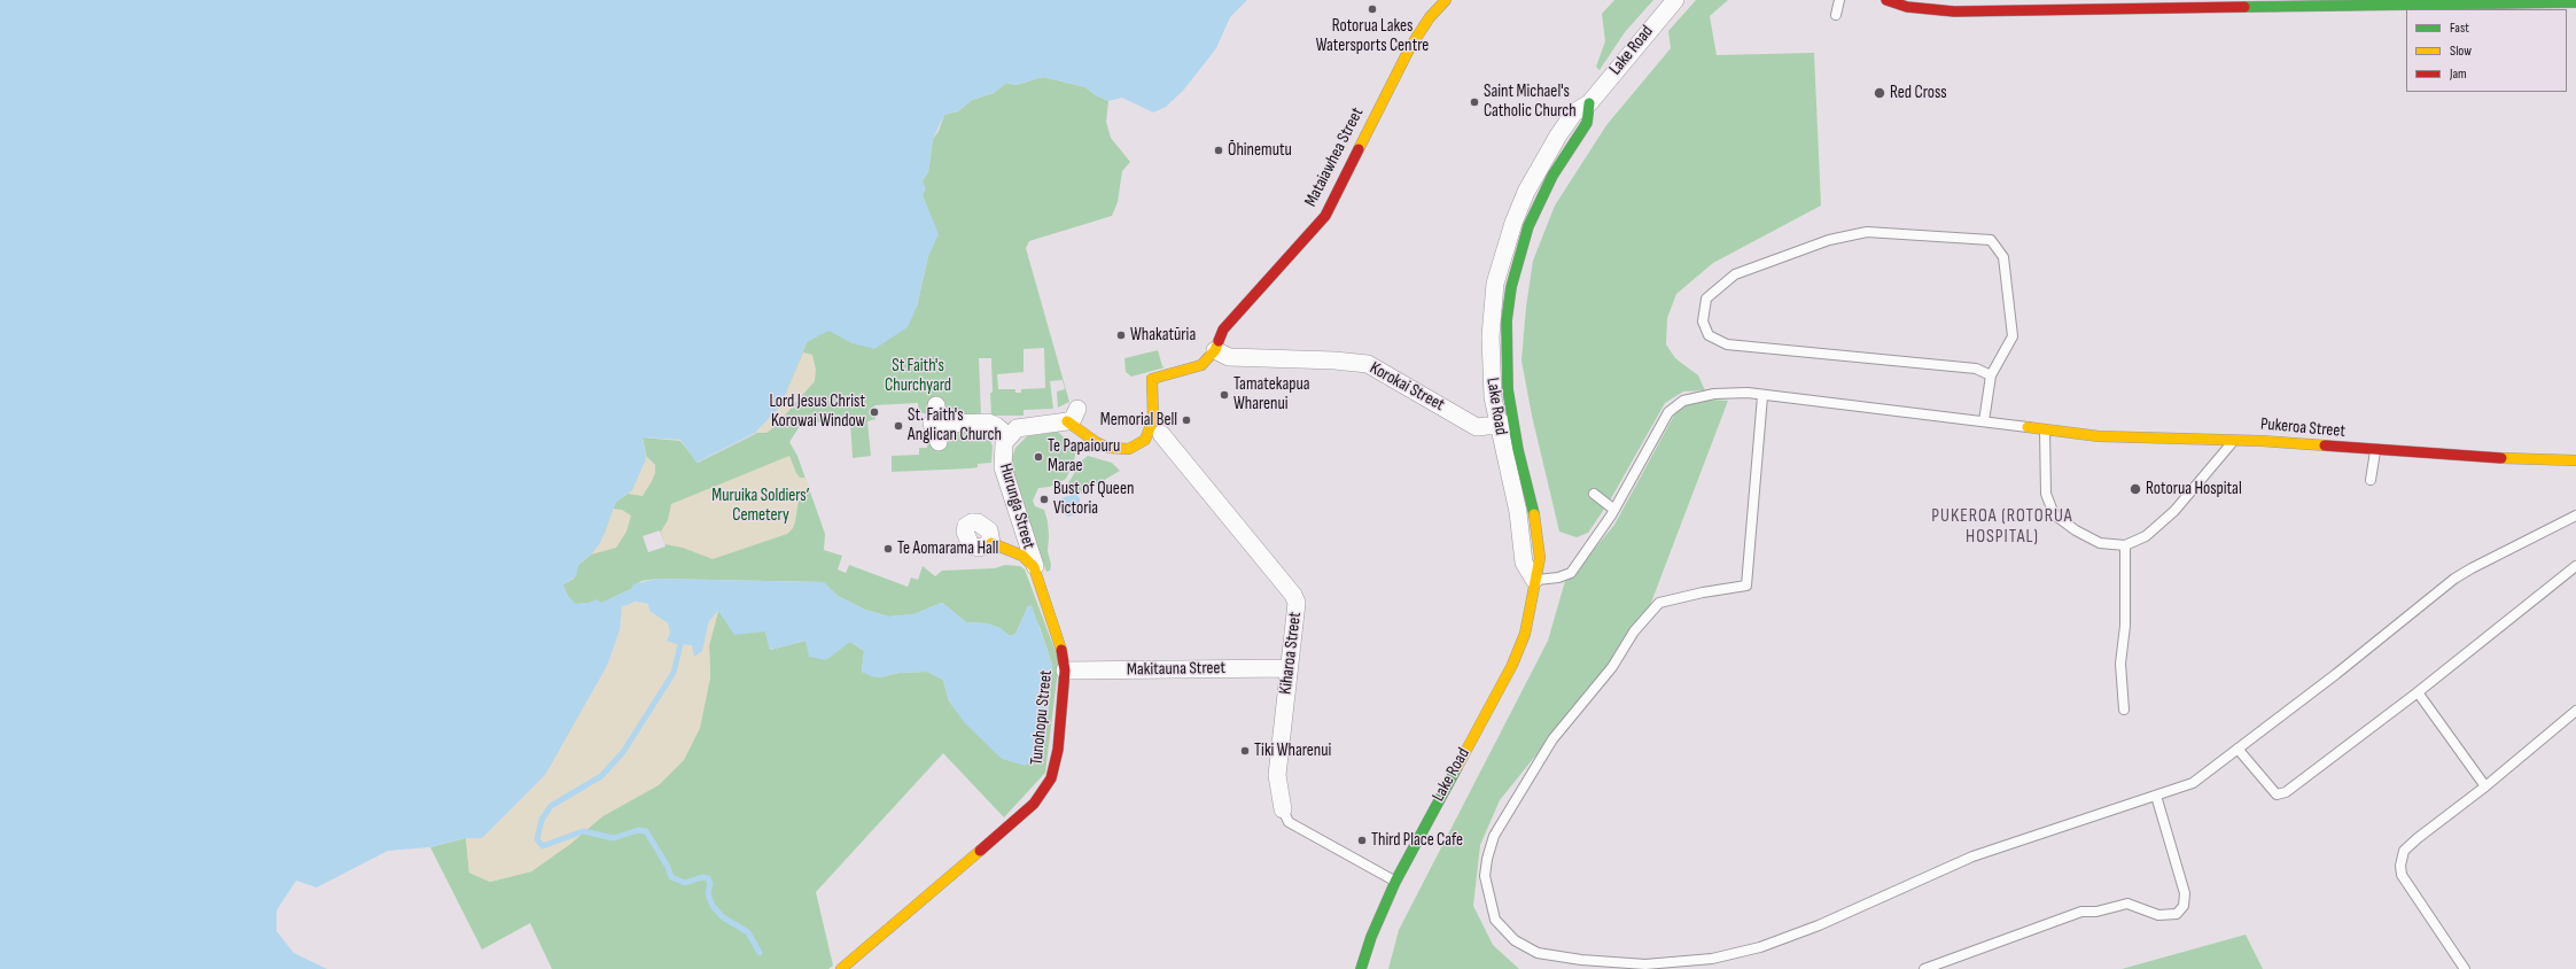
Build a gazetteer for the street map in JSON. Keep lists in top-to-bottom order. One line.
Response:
{"streets":{"street":["Lake Road","Mataiawhea Street","Korokai Street","Pukeroa Street","Hurunga Street","Kiharoa Street","Makitauna Street","Tunohopu Street"]},"crossings":[["Lake Road","Korokai Street"],["Mataiawhea Street","Korokai Street"],["Hurunga Street","Tunohopu Street"],["Kiharoa Street","Makitauna Street"],["Makitauna Street","Tunohopu Street"]],"districts":["PUKEROA (ROTORUA HOSPITAL)"],"parks":["St Faith's Churchyard","Muruika Soldiers’ Cemetery"],"places":["Rotorua Lakes Watersports Centre","Red Cross","Saint Michael's Catholic Church","Ōhinemutu","Whakatūria","Tamatekapua Wharenui","Lord Jesus Christ Korowai Window","Memorial Bell","St. Faith's Anglican Church","Te Papaiouru Marae","Rotorua Hospital","Bust of Queen Victoria","Te Aomarama Hall","Tiki Wharenui","Third Place Cafe"],"legend":["Fast","Slow","Jam"]}
